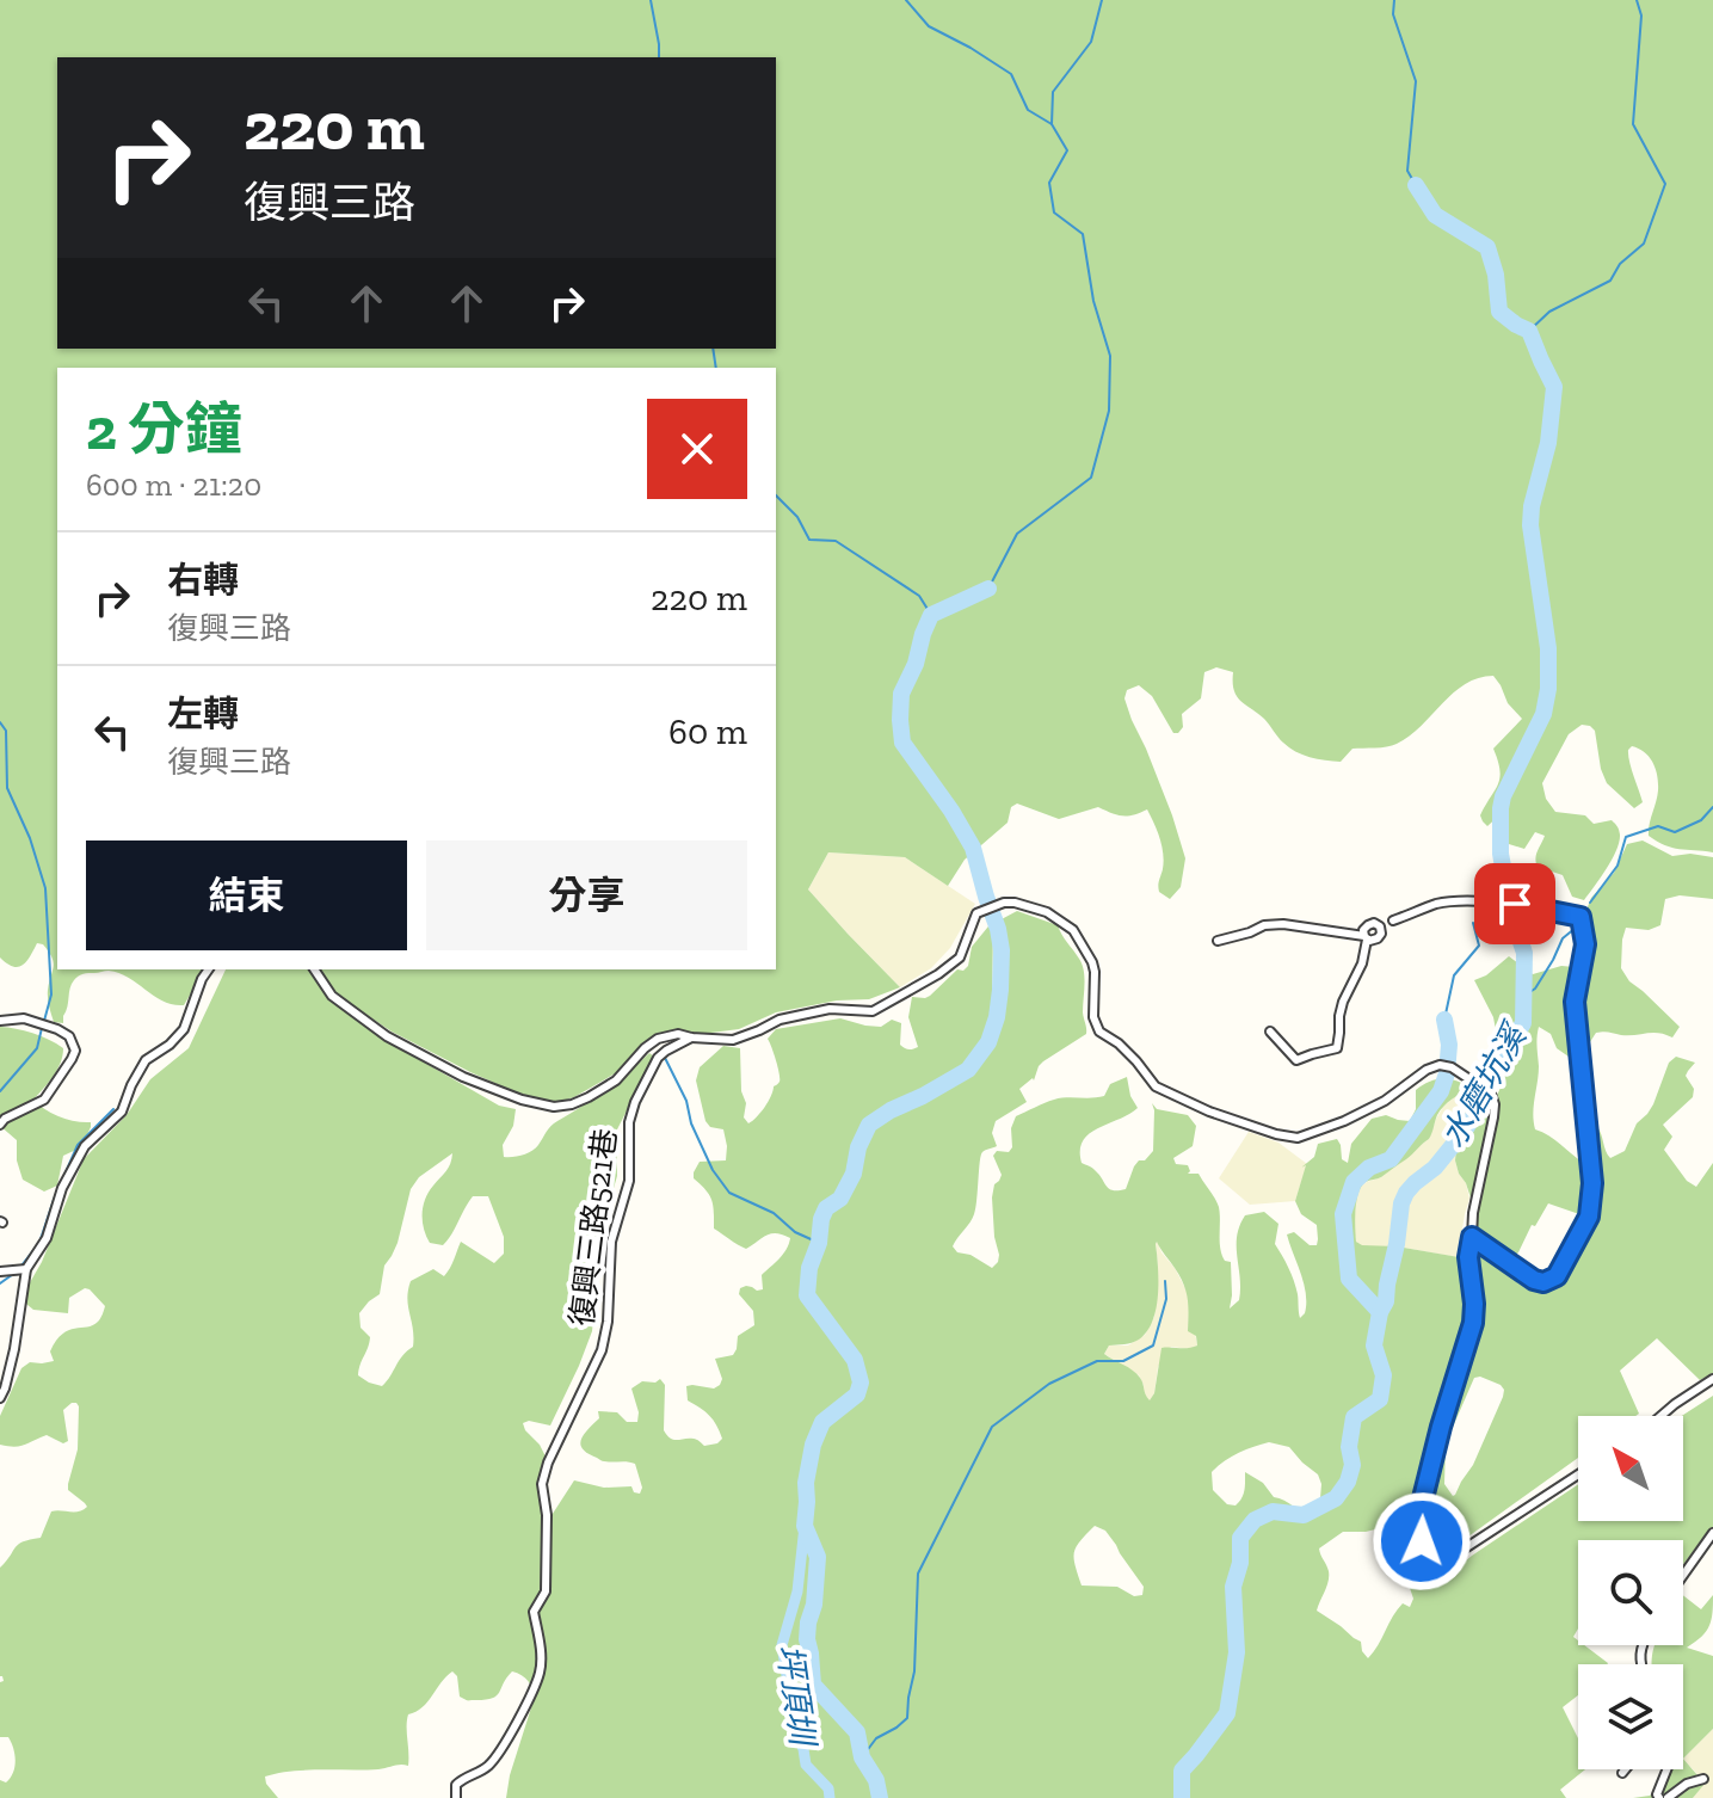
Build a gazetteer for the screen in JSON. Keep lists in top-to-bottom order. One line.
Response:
{"streets":{"street":["復興三路521巷"]},"water":["水磨坑溪","坪頂圳"],"north":"top left","page":{"turn":["220 m","復興三路"],"heading":["2 分鐘","600 m · 21:20"],"list":[{"name":"右轉","note":"復興三路","value":"220 m"},{"name":"左轉","note":"復興三路","value":"60 m"}],"buttons":["結束","分享"]}}
